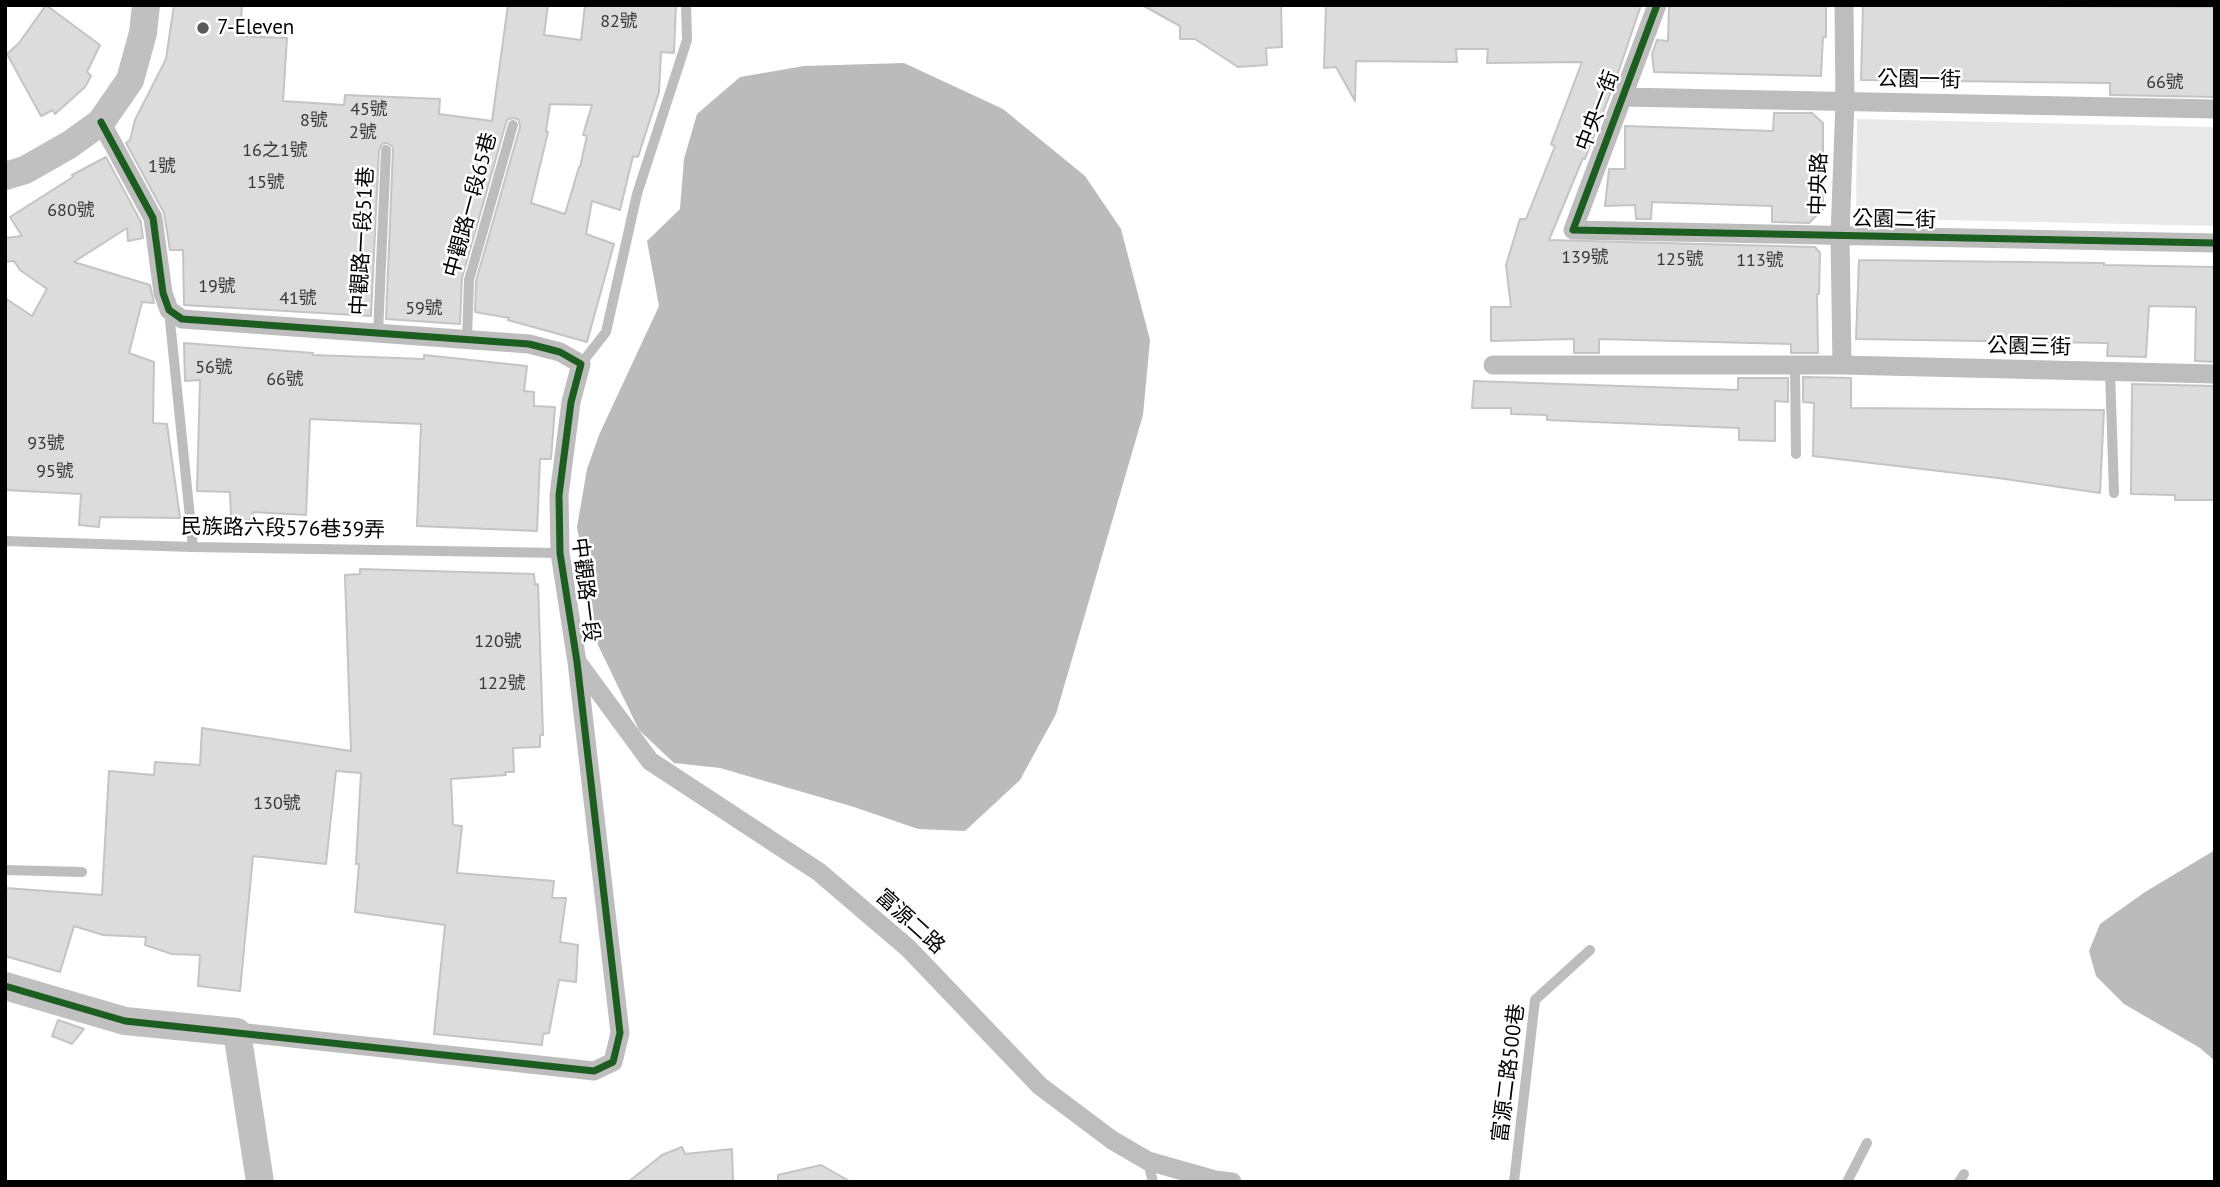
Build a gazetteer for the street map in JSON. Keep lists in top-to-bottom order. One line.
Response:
{"streets":{"street":["公園一街","中央一街","中央路","公園二街","公園三街","中觀路一段","富源二路"],"lane":["中觀路一段65巷","中觀路一段51巷","民族路六段576巷39弄","富源二路500巷"]},"crossings":[["公園一街","中央一街"],["公園一街","中央路"],["中央一街","公園二街"],["中央路","公園二街"],["中央路","公園三街"],["民族路六段576巷39弄","中觀路一段"],["中觀路一段","富源二路"]],"places":["7-Eleven"],"house_numbers":["82號","66號","45號","8號","2號","16之1號","1號","15號","680號","139號","125號","113號","19號","41號","59號","56號","66號","93號","95號","120號","122號","130號"]}
